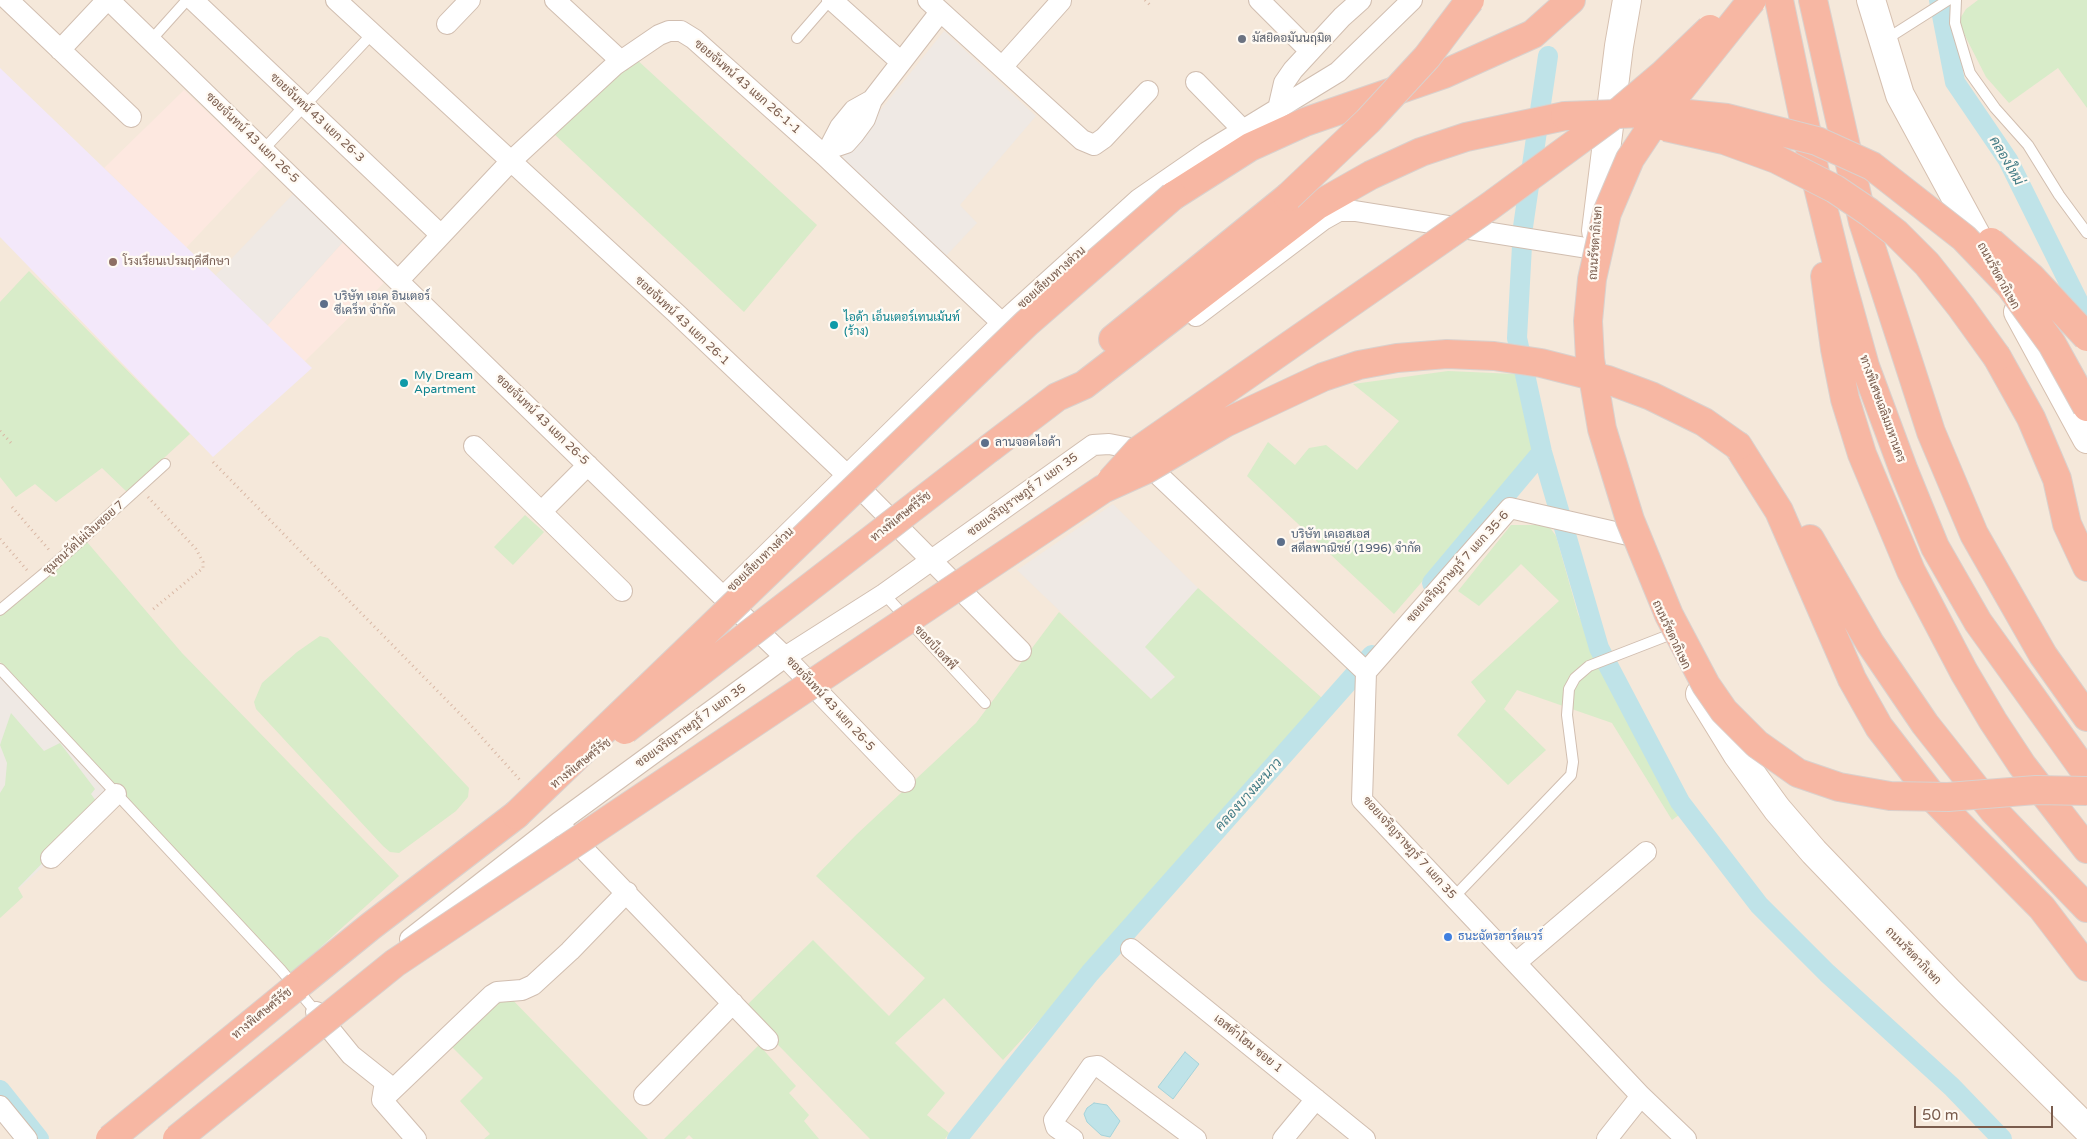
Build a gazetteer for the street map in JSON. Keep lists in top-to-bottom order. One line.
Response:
{"streets":{"highway":["ทางพิเศษเฉลิมมหานคร","ทางพิเศษศรีรัช"],"main road":["ถนนรัชดาภิเษก"],"street":["ซอยจันทน์ 43 แยก 26-1-1","ซอยจันทน์ 43 แยก 26-3","ซอยจันทน์ 43 แยก 26-5","ซอยเลียบทางด่วน","ซอยจันทน์ 43 แยก 26-1","ซอยเจริญราษฎร์ 7 แยก 35","ซอยเจริญราษฎร์ 7 แยก 35-6","เอสต้าโฮม ซอย 1"],"lane":["ชุมชนวัดไผ่เงินซอย 7","ซอยบีเอสพี"]},"crossings":[["ซอยจันทน์ 43 แยก 26-1-1","ซอยจันทน์ 43 แยก 26-3"],["ซอยจันทน์ 43 แยก 26-1-1","ซอยจันทน์ 43 แยก 26-5"],["ซอยจันทน์ 43 แยก 26-1-1","ซอยเลียบทางด่วน"],["ซอยจันทน์ 43 แยก 26-1-1","ซอยจันทน์ 43 แยก 26-1"],["ซอยจันทน์ 43 แยก 26-5","ซอยเลียบทางด่วน"],["ซอยจันทน์ 43 แยก 26-5","ซอยเจริญราษฎร์ 7 แยก 35"],["ถนนรัชดาภิเษก","ซอยเจริญราษฎร์ 7 แยก 35-6"],["ซอยเลียบทางด่วน","ซอยจันทน์ 43 แยก 26-1"],["ซอยจันทน์ 43 แยก 26-1","ซอยเจริญราษฎร์ 7 แยก 35"],["ซอยเจริญราษฎร์ 7 แยก 35","ซอยเจริญราษฎร์ 7 แยก 35-6"],["ซอยเจริญราษฎร์ 7 แยก 35","ซอยบีเอสพี"]],"water":["คลองใหม่","คลองบางมะนาว"],"places":["มัสยิดอมันนฤมิต","โรงเรียนเปรมฤดีศึกษา","บริษัท เอเค อินเตอร์ ซีเคร็ท จำกัด","ไอด้า เอ็นเตอร์เทนเม้นท์ (ร้าง)","My Dream Apartment","ลานจอดไอด้า","บริษัท เคเอสเอส สตีลพาณิชย์ (1996) จำกัด","ธนะฉัตรฮาร์ดแวร์"],"scale_bar":"50 m"}
